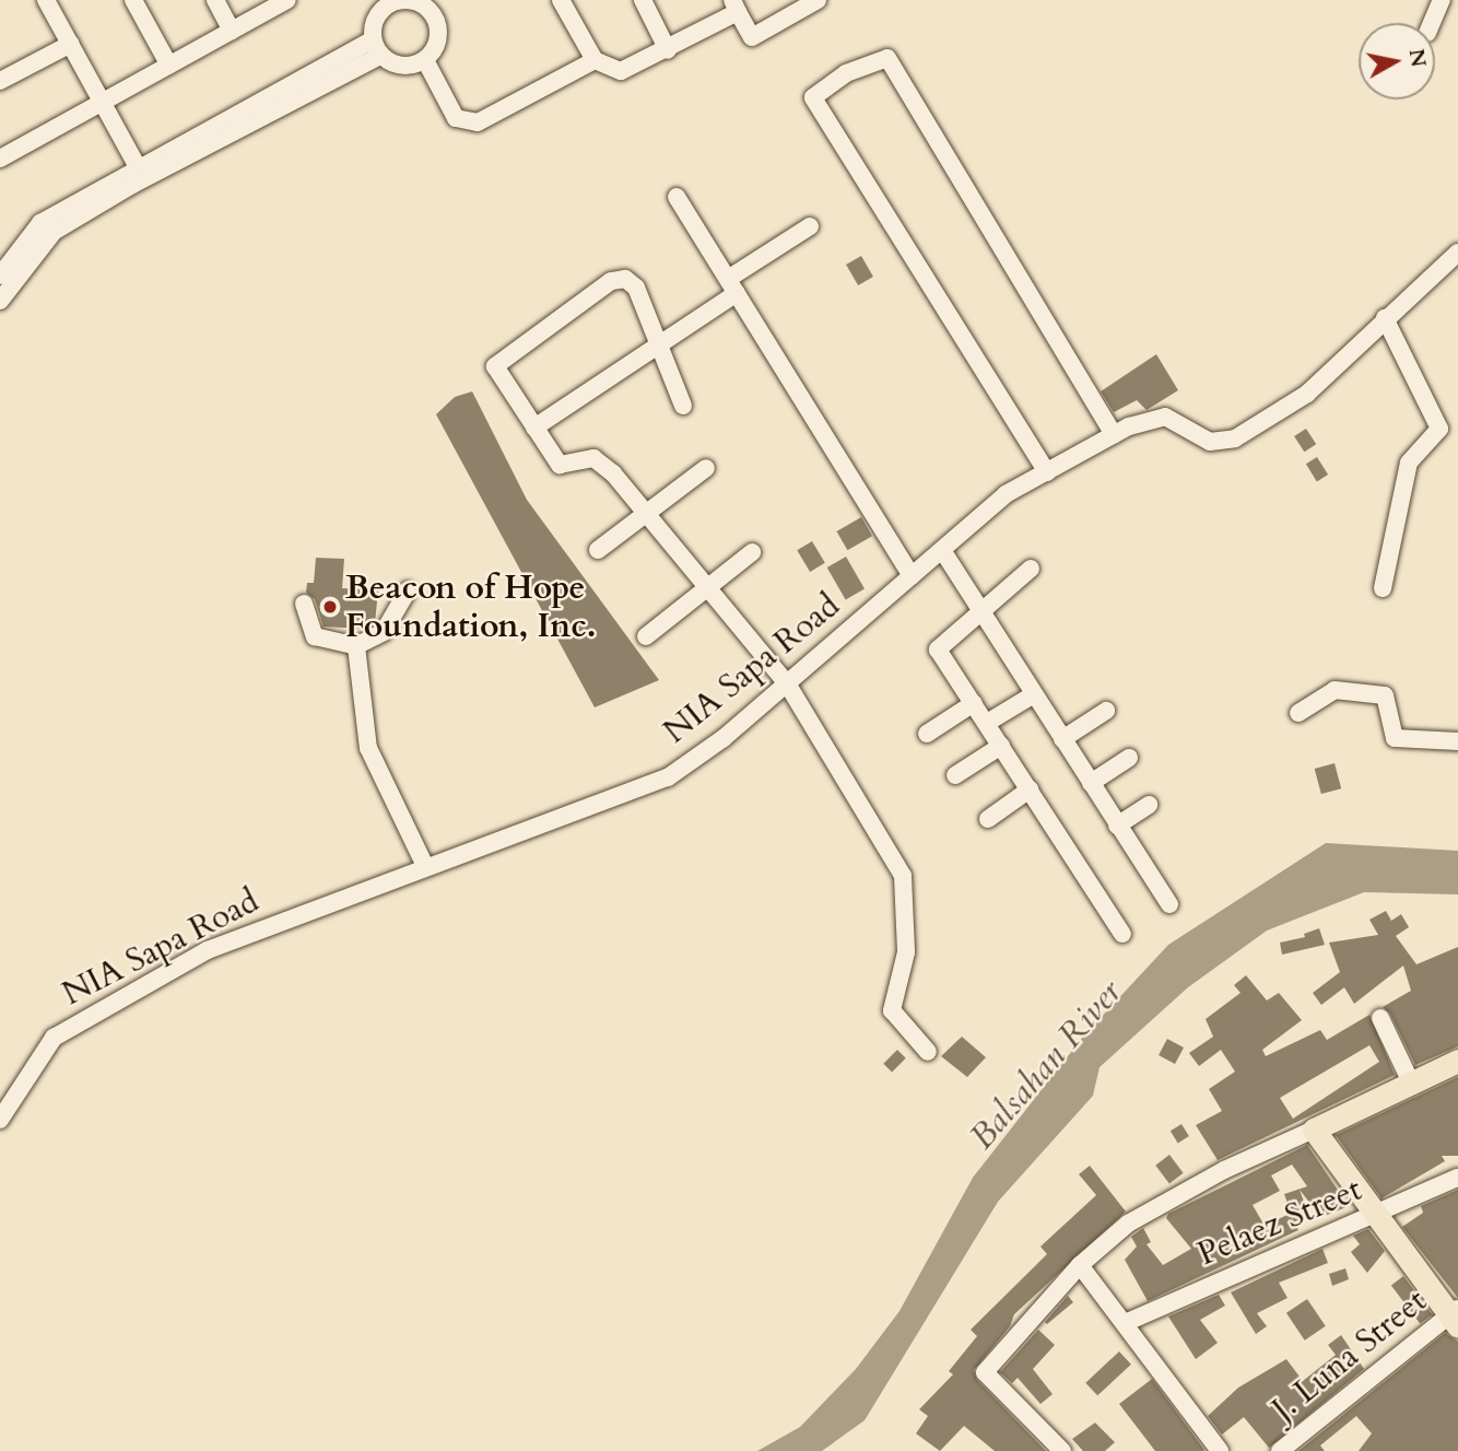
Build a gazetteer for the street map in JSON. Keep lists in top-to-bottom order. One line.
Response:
{"streets":{"street":["NIA Sapa Road","Pelaez Street","J. Luna Street"]},"water":["Balsahan River"],"places":["Beacon of Hope Foundation, Inc."],"north":"right"}
